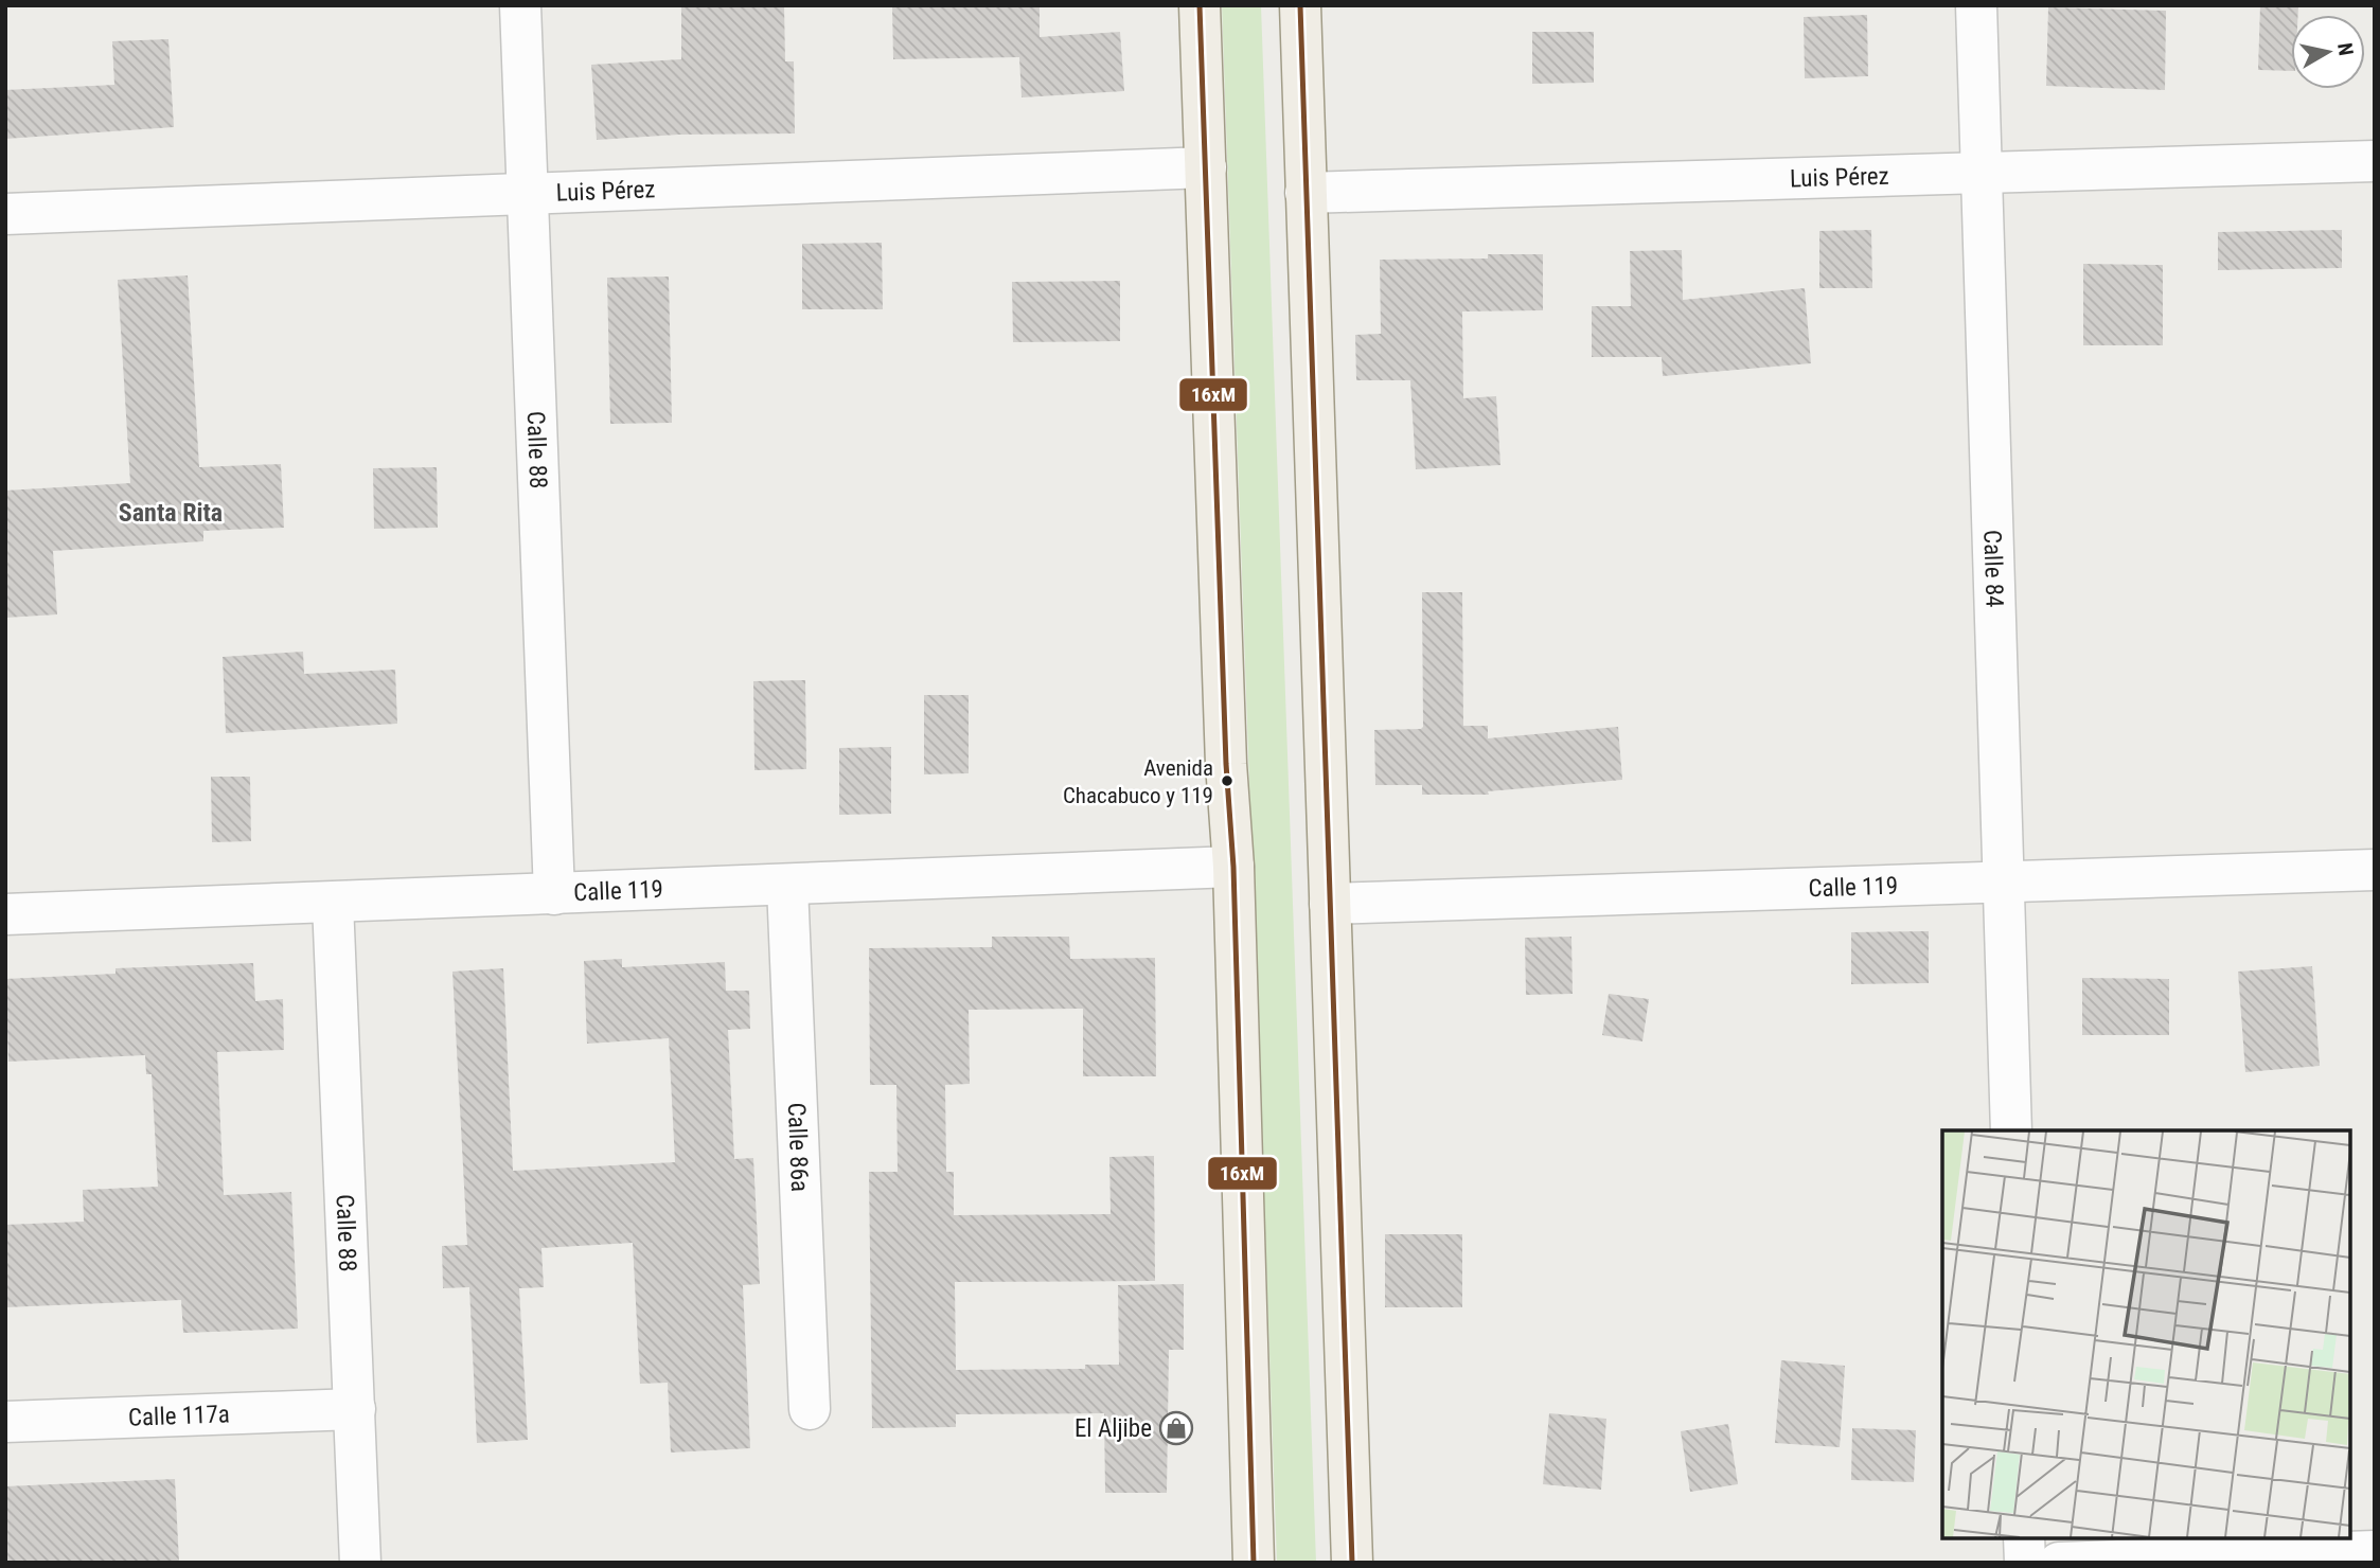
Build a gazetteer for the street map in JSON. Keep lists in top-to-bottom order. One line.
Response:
{"streets":{"street":["Luis Pérez","Calle 88","Calle 84","Calle 119","Calle 86a","Calle 117a"]},"crossings":[["Luis Pérez","Calle 88"],["Luis Pérez","Calle 84"],["Calle 88","Calle 119"],["Calle 88","Calle 117a"],["Calle 84","Calle 119"],["Calle 119","Calle 86a"]],"districts":["Santa Rita"],"places":{"other":["Avenida Chacabuco y 119"],"shop":["El Aljibe"]},"lines":["transit line 16xM"],"north":"right"}
